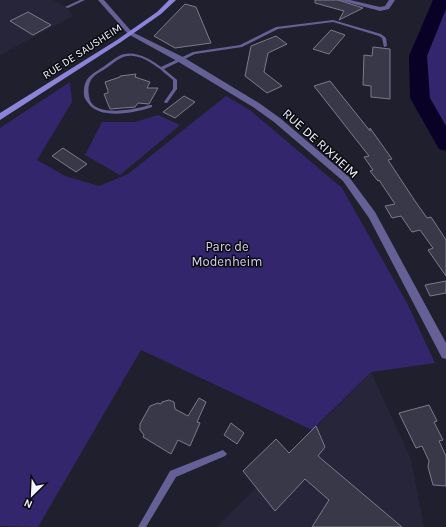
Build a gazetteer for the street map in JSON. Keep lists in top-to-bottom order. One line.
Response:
{"streets":{"main road":["RUE DE SAUSHEIM"],"street":["RUE DE RIXHEIM"]},"crossings":[["RUE DE SAUSHEIM","RUE DE RIXHEIM"]],"parks":["Parc de Modenheim"],"north":"bottom left"}
